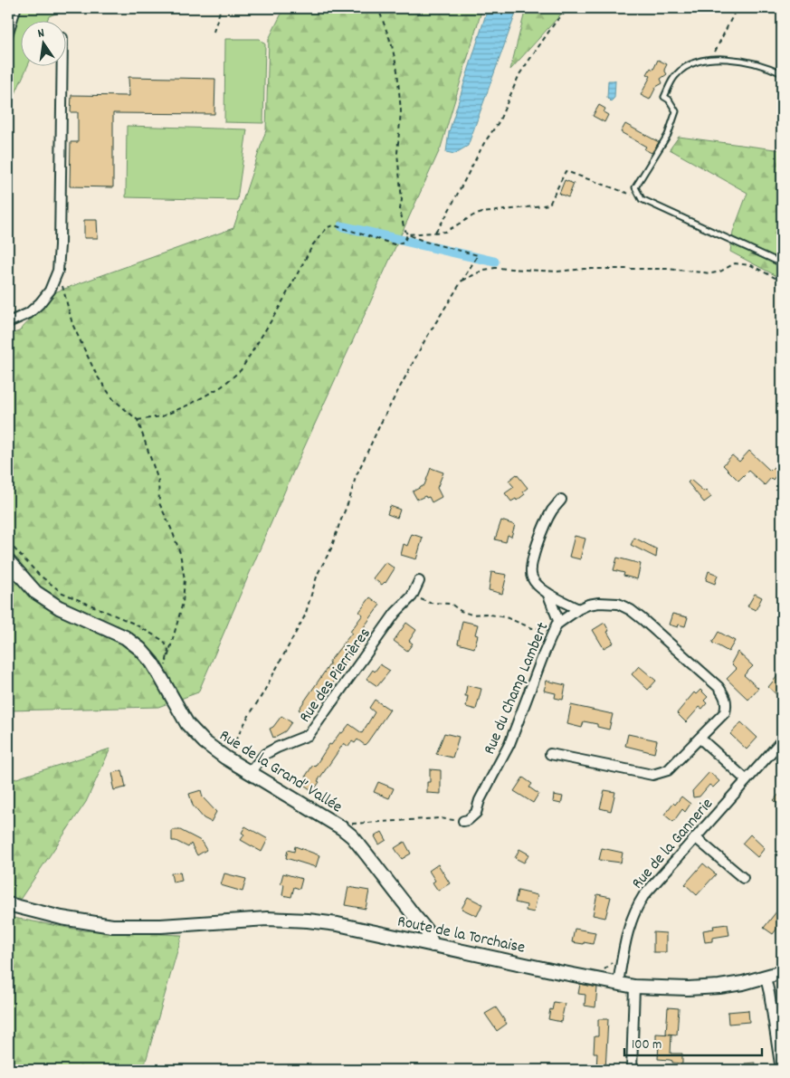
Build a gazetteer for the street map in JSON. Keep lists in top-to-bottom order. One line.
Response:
{"streets":{"main road":["Rue de la Grand’ Vallée","Route de la Torchaise"],"street":["Rue des Pierrières","Rue du Champ Lambert","Rue de la Gannerie"]},"crossings":[["Rue des Pierrières","Rue de la Grand’ Vallée"],["Rue de la Grand’ Vallée","Route de la Torchaise"],["Rue de la Gannerie","Route de la Torchaise"]],"scale_bar":"100 m","north":"top"}
